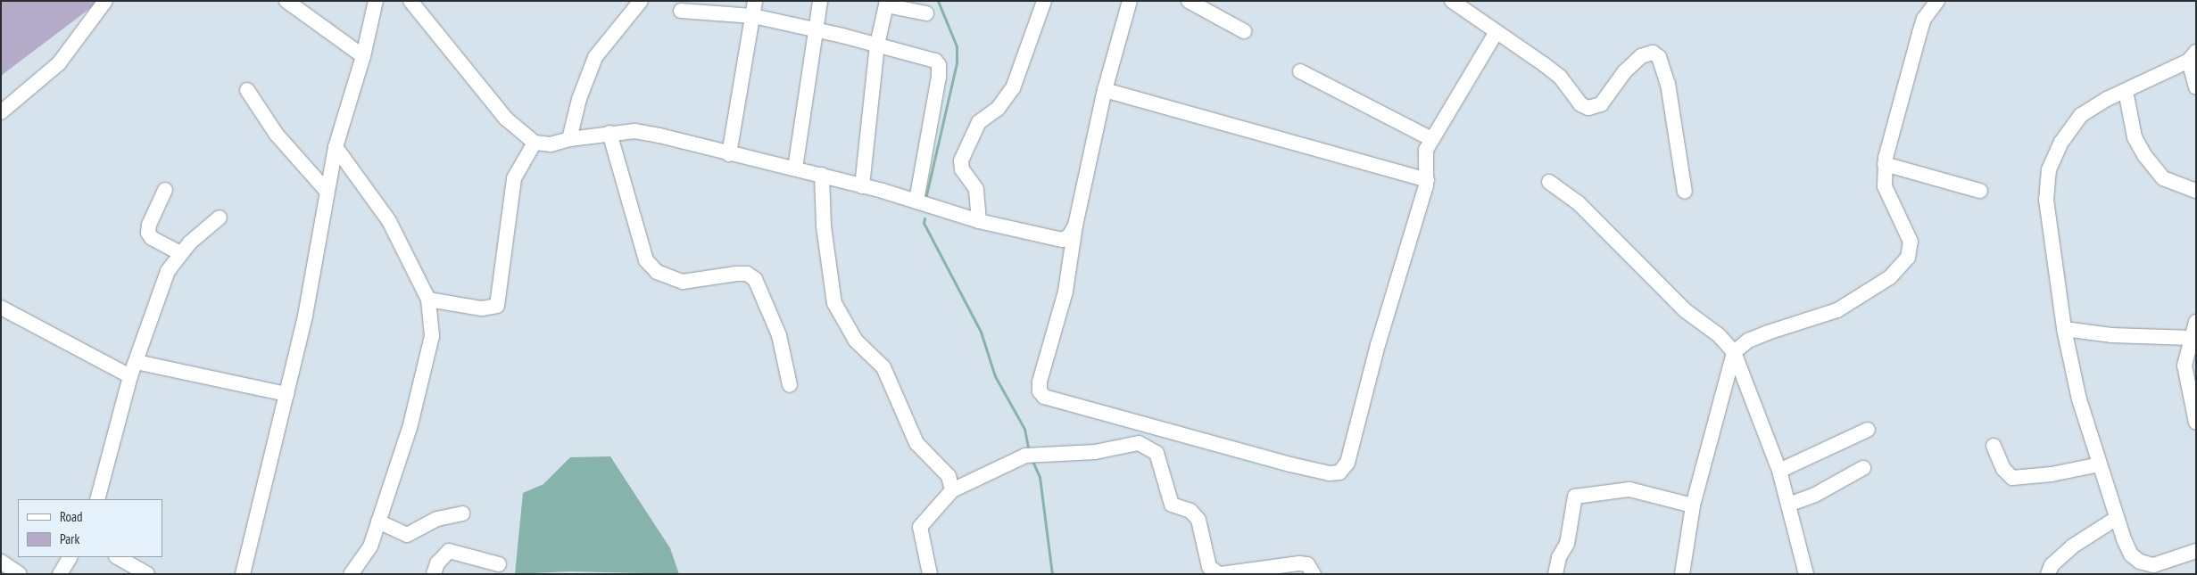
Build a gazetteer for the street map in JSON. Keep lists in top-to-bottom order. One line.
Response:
{"legend":["Road","Park"]}
